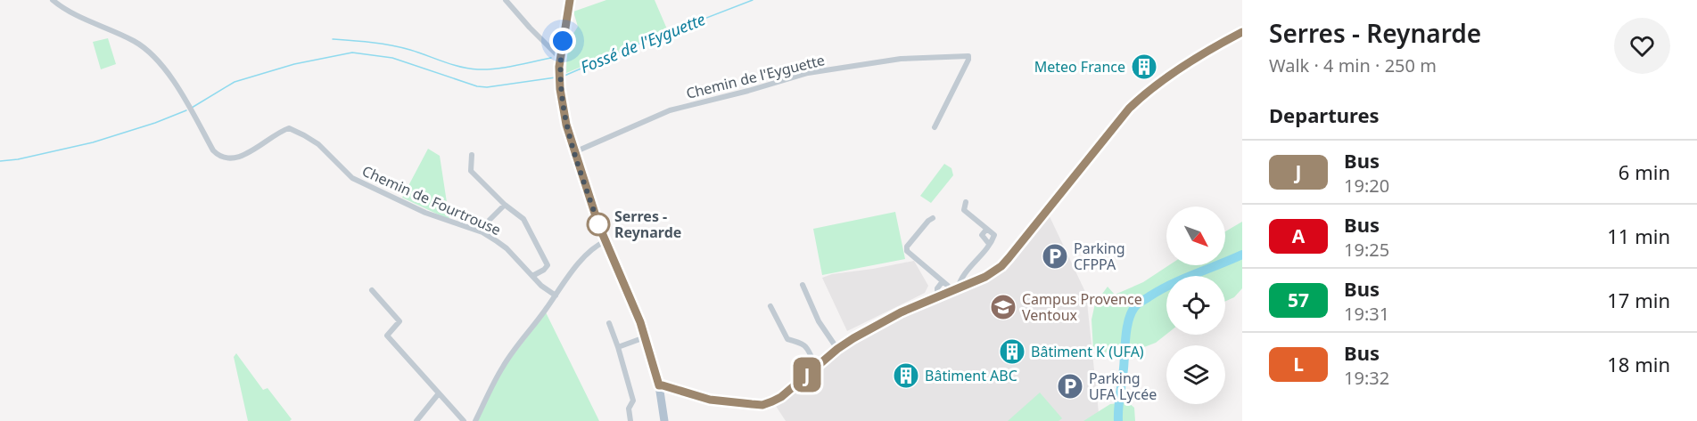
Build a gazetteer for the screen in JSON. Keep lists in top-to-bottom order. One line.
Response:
{"streets":{"street":["Chemin de l'Eyguette","Chemin de Fourtrouse"]},"water":["Fossé de l'Eyguette"],"places":{"building":["Meteo France","Bâtiment K (UFA)","Bâtiment ABC"],"other":["Serres - Reynarde"],"parking":["Parking CFPPA","Parking UFA Lycée"],"school or university":["Campus Provence Ventoux"]},"lines":["bus line J"],"north":"bottom right","page":{"on_map":"J","heading":[["Serres - Reynarde","Walk · 4 min · 250 m"],"Departures"],"list":[{"mark":"J","name":"Bus","note":"19:20","value":"6 min"},{"mark":"A","name":"Bus","note":"19:25","value":"11 min"},{"mark":"57","name":"Bus","note":"19:31","value":"17 min"},{"mark":"L","name":"Bus","note":"19:32","value":"18 min"}]}}
